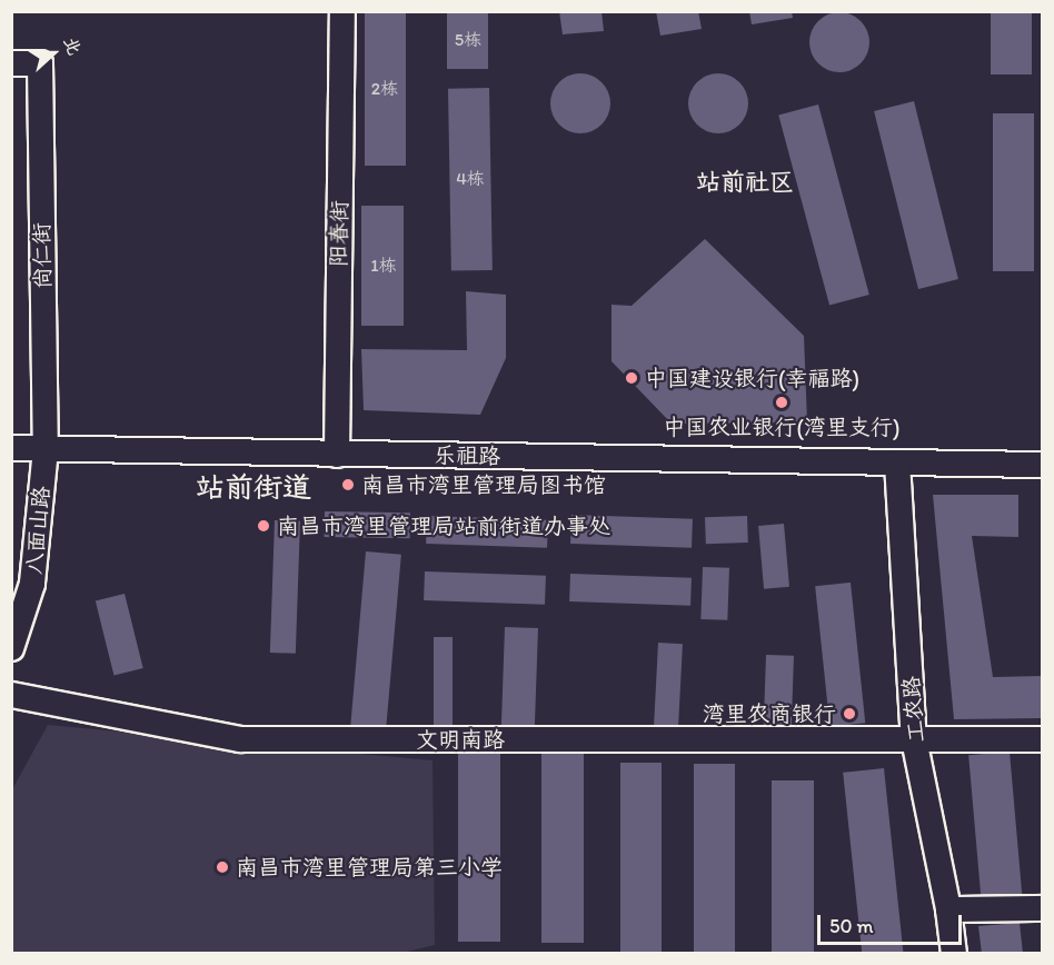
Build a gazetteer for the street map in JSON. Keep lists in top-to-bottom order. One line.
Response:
{"streets":{"street":["阳春街","尚仁街","乐祖路","八面山路","工农路","文明南路"]},"crossings":[["阳春街","乐祖路"],["尚仁街","乐祖路"],["尚仁街","八面山路"],["乐祖路","八面山路"],["乐祖路","工农路"],["工农路","文明南路"]],"districts":["站前社区","站前街道"],"places":["中国建设银行(幸福路)","中国农业银行(湾里支行)","南昌市湾里管理局图书馆","南昌市湾里管理局站前街道办事处","湾里农商银行","南昌市湾里管理局第三小学"],"house_numbers":["5栋","2栋","4栋","1栋"],"scale_bar":"50 m","north":"right"}
